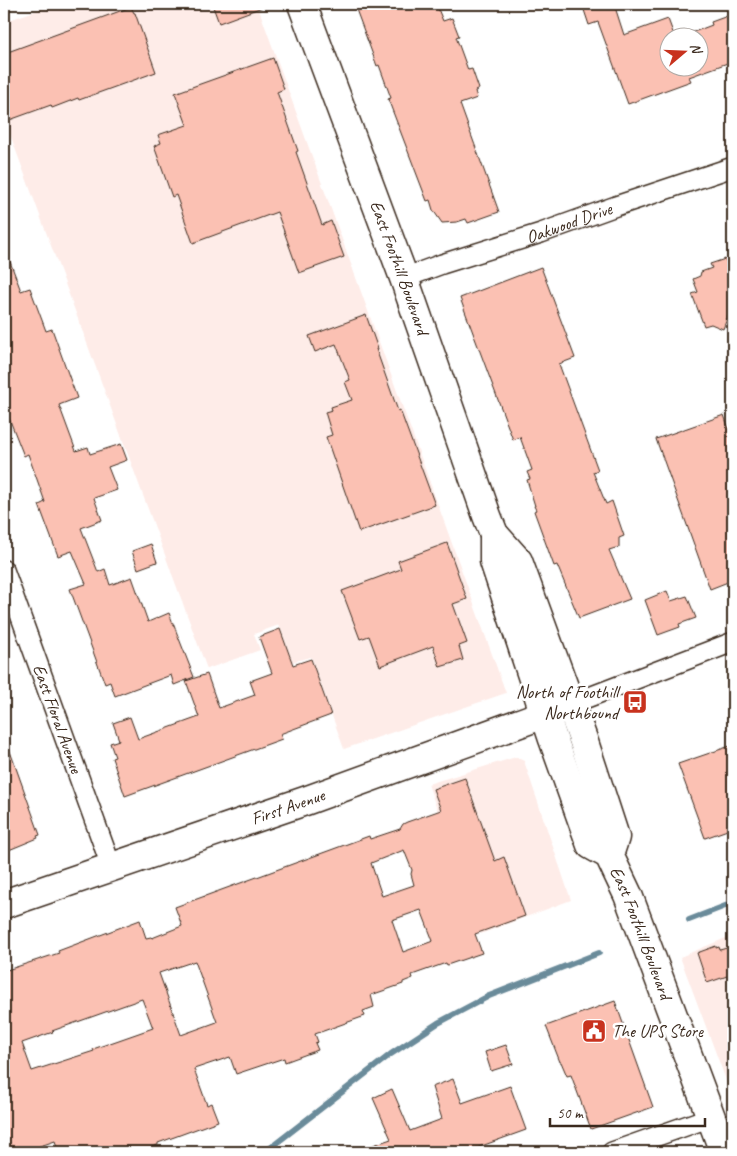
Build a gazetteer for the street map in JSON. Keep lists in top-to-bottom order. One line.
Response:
{"streets":{"main road":["East Foothill Boulevard","First Avenue"],"street":["Oakwood Drive","East Floral Avenue"]},"crossings":[["Oakwood Drive","East Foothill Boulevard"],["East Foothill Boulevard","First Avenue"],["East Floral Avenue","First Avenue"]],"places":{"bus stop":["North of Foothill Northbound"],"public building":["The UPS Store"]},"scale_bar":"50 m","north":"right"}
